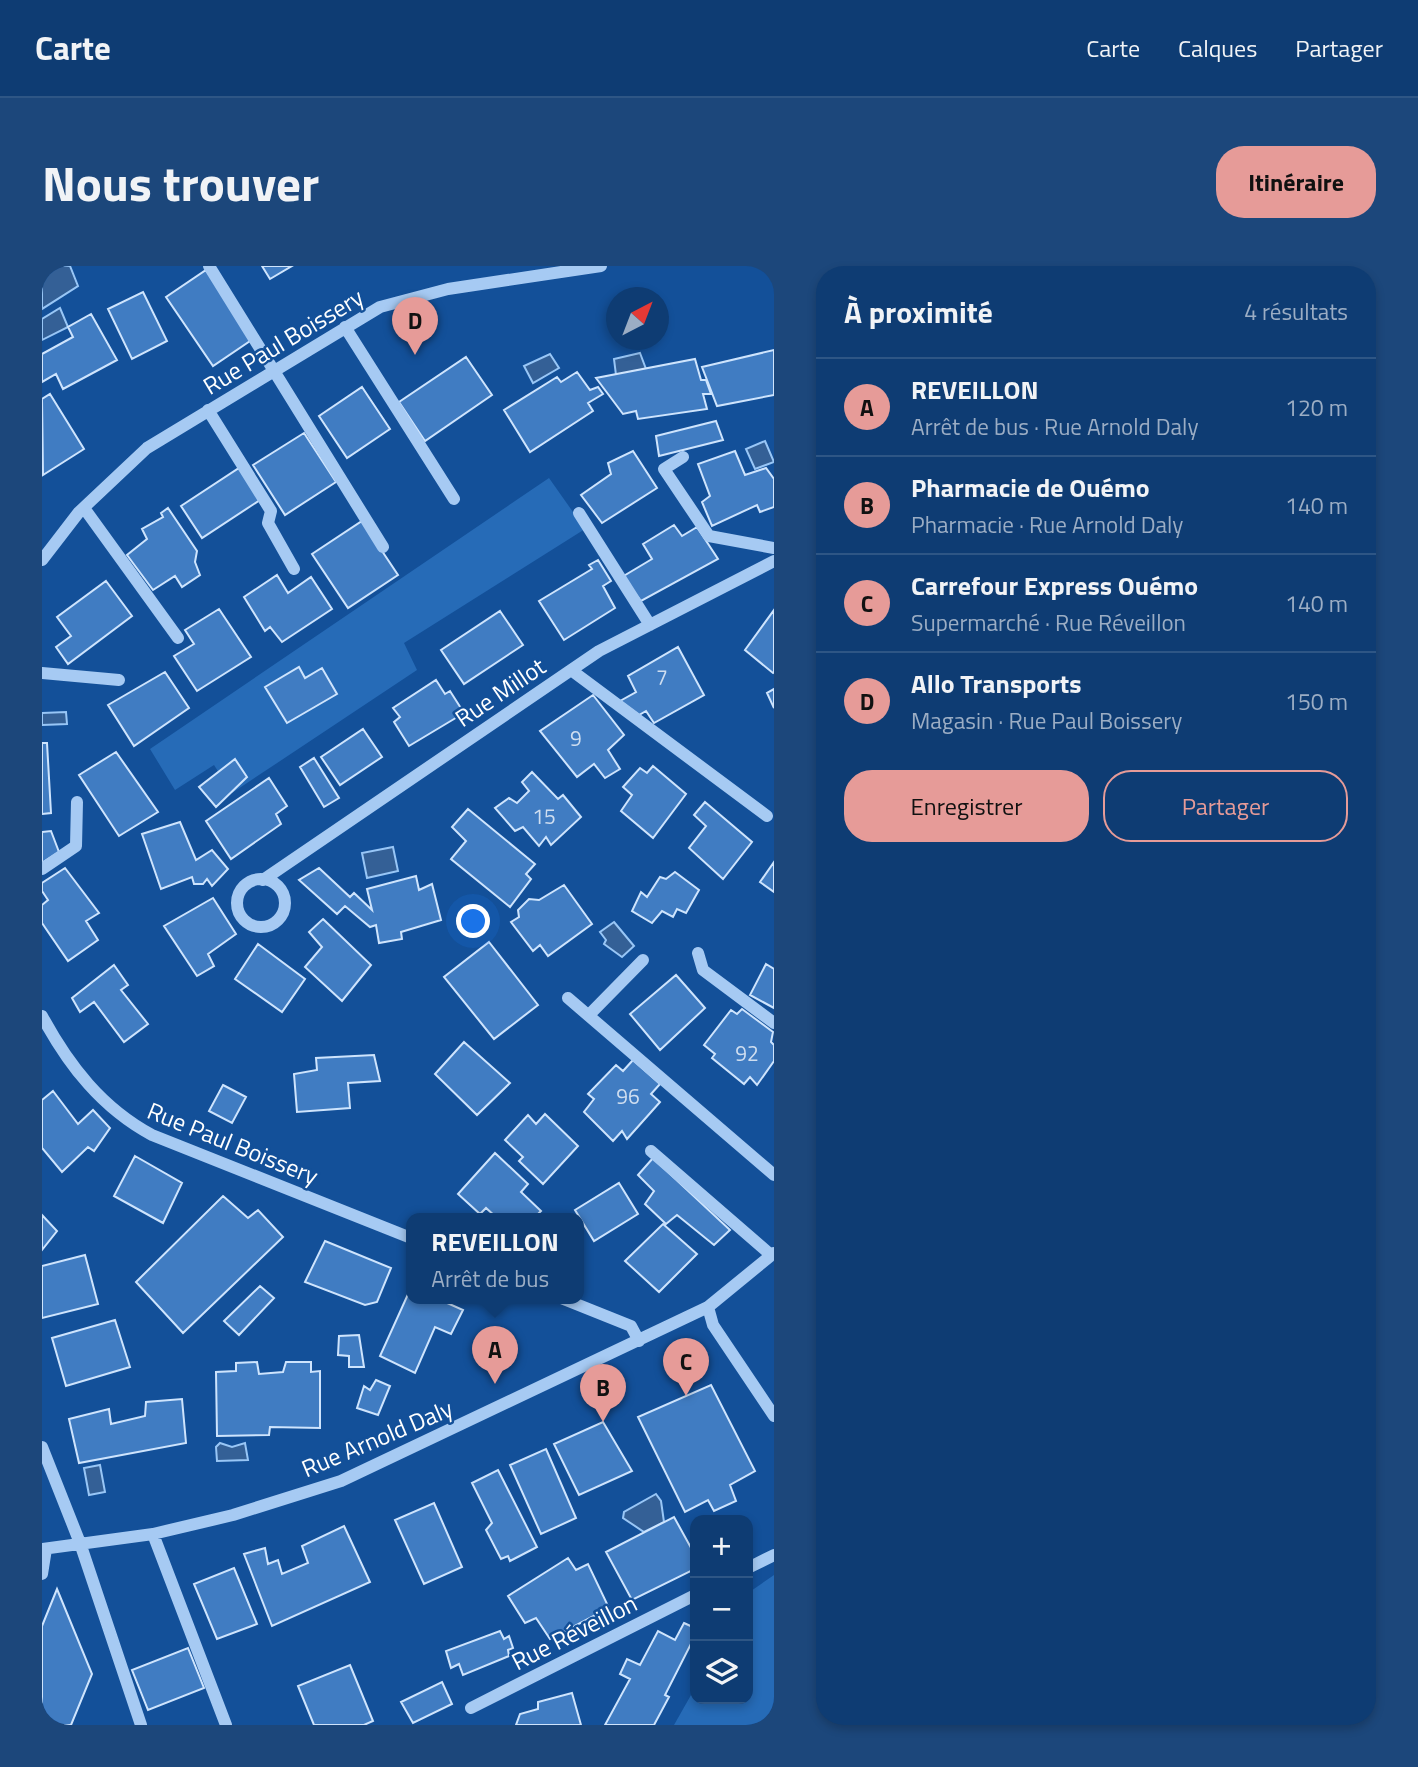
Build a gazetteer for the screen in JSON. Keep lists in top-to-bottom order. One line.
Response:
{"streets":{"street":["Rue Paul Boissery","Rue Millot","Rue Arnold Daly","Rue Réveillon"]},"house_numbers":["7","9","15","92","96"],"north":"top right","page":{"header":"Carte","nav":["Carte","Calques","Partager"],"title":"Nous trouver","buttons":["Itinéraire",["Enregistrer","Partager"]],"heading":["À proximité","4 résultats"],"pins":["D","A","C","B"],"list":[{"mark":"A","name":"REVEILLON","note":"Arrêt de bus · Rue Arnold Daly","value":"120 m"},{"mark":"B","name":"Pharmacie de Ouémo","note":"Pharmacie · Rue Arnold Daly","value":"140 m"},{"mark":"C","name":"Carrefour Express Ouémo","note":"Supermarché · Rue Réveillon","value":"140 m"},{"mark":"D","name":"Allo Transports","note":"Magasin · Rue Paul Boissery","value":"150 m"}],"popup":["REVEILLON","Arrêt de bus"],"map_buttons":["+","−"]}}
